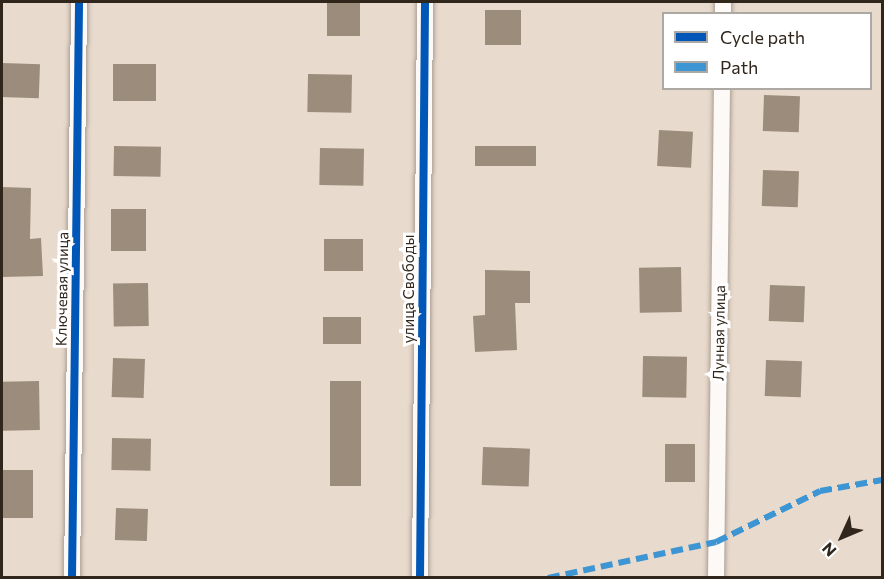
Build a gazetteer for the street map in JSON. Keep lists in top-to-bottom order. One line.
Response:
{"streets":{"street":["Ключевая улица","улица Свободы","Лунная улица"]},"legend":["Cycle path","Path"],"north":"bottom left"}
